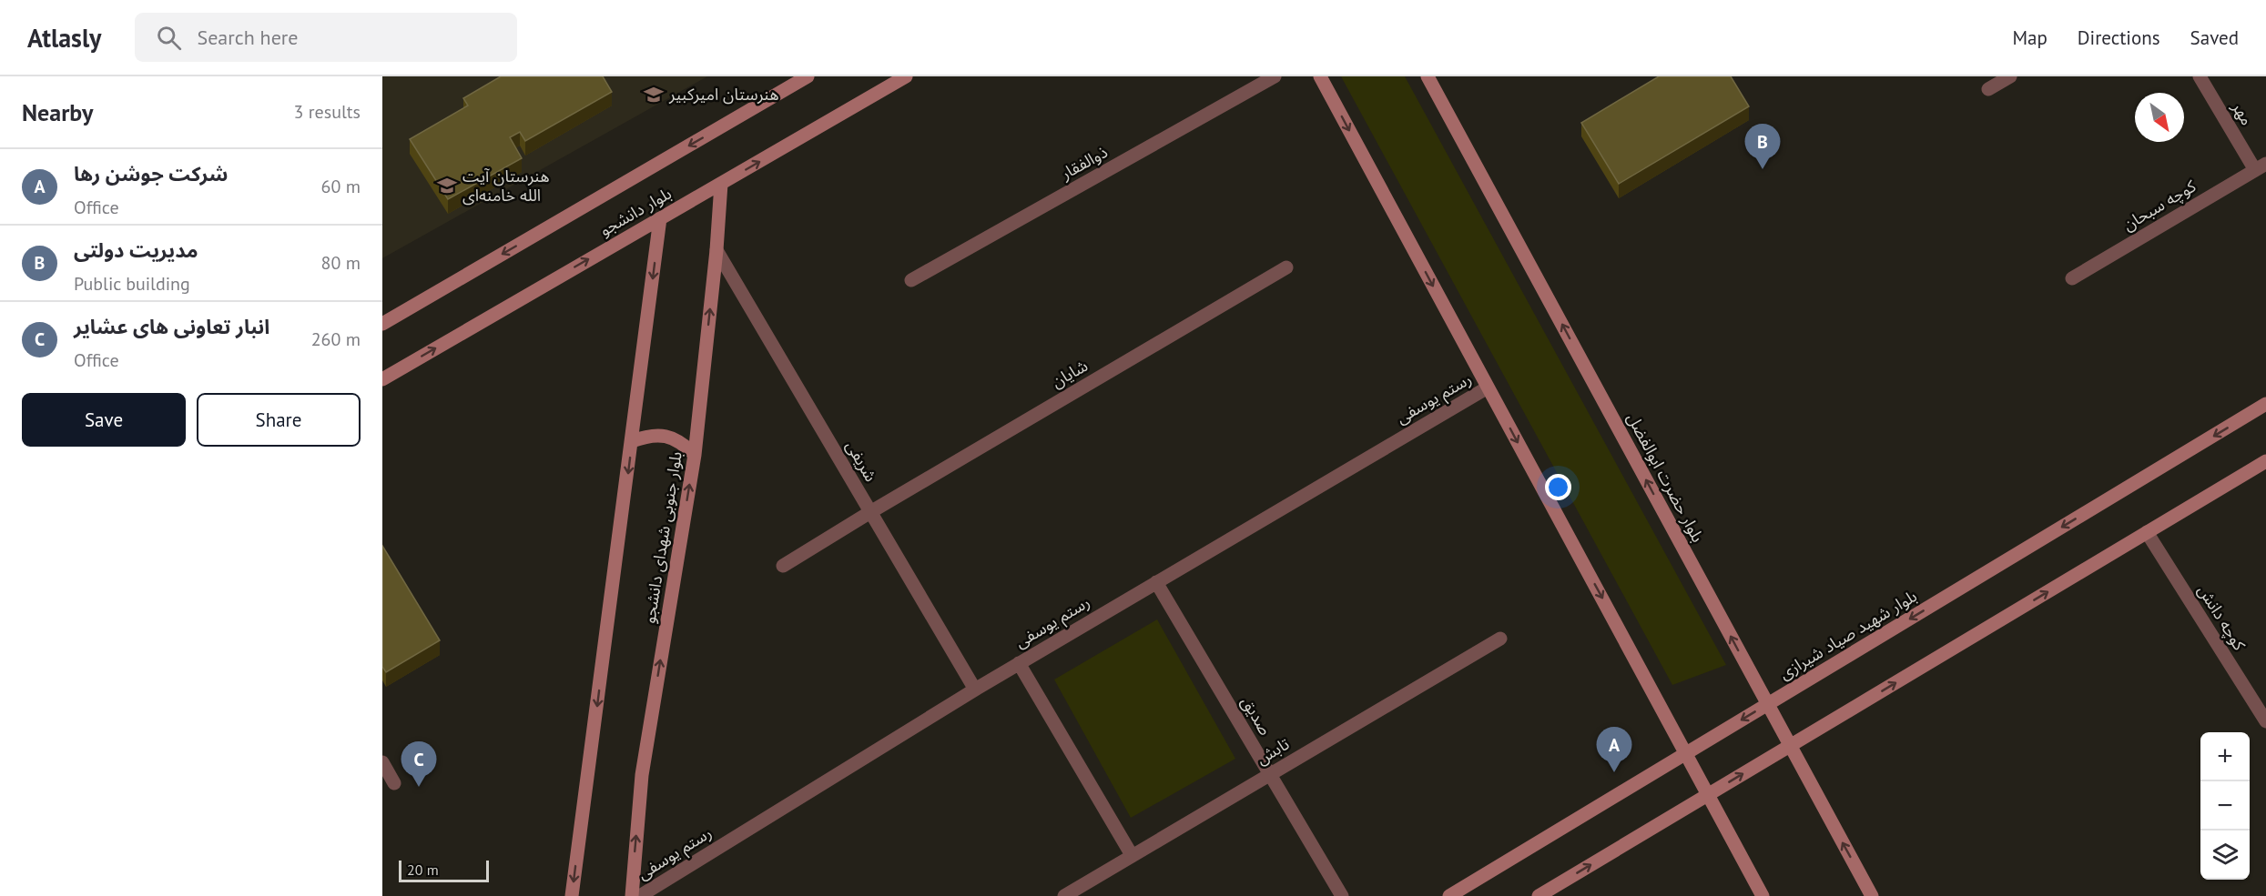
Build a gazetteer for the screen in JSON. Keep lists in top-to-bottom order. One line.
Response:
{"streets":{"main road":["بلوار دانشجو","بلوار حضرت ابوالفضل","بلوار جنوبی شهدای دانشجو","بلوار شهید صیاد شیرازی"],"street":["مهر","ذوالفقار","کوچه سبحان","شایان","رستم یوسفی","شریفی","کوچه دانش","صدیق","تابش"]},"crossings":[["مهر","کوچه سبحان"],["بلوار دانشجو","بلوار جنوبی شهدای دانشجو"],["شایان","شریفی"],["رستم یوسفی","شریفی"],["رستم یوسفی","صدیق"],["شریفی","بلوار جنوبی شهدای دانشجو"],["بلوار حضرت ابوالفضل","بلوار شهید صیاد شیرازی"],["صدیق","تابش"]],"places":{"school or university":["هنرستان امیرکبیر","هنرستان آیت الله خامنه‌ای"]},"scale_bar":"20 m","north":"bottom right","page":{"header":"Atlasly","search":"Search here","nav":["Map","Directions","Saved"],"heading":["Nearby","3 results"],"pins":["B","A","C"],"list":[{"mark":"A","name":"شرکت جوشن رها","note":"Office","value":"60 m"},{"mark":"B","name":"مدیریت دولتی","note":"Public building","value":"80 m"},{"mark":"C","name":"انبار تعاونی های عشایر","note":"Office","value":"260 m"}],"buttons":["Save","Share"],"map_buttons":["+","−"],"scale":"20 m"}}
